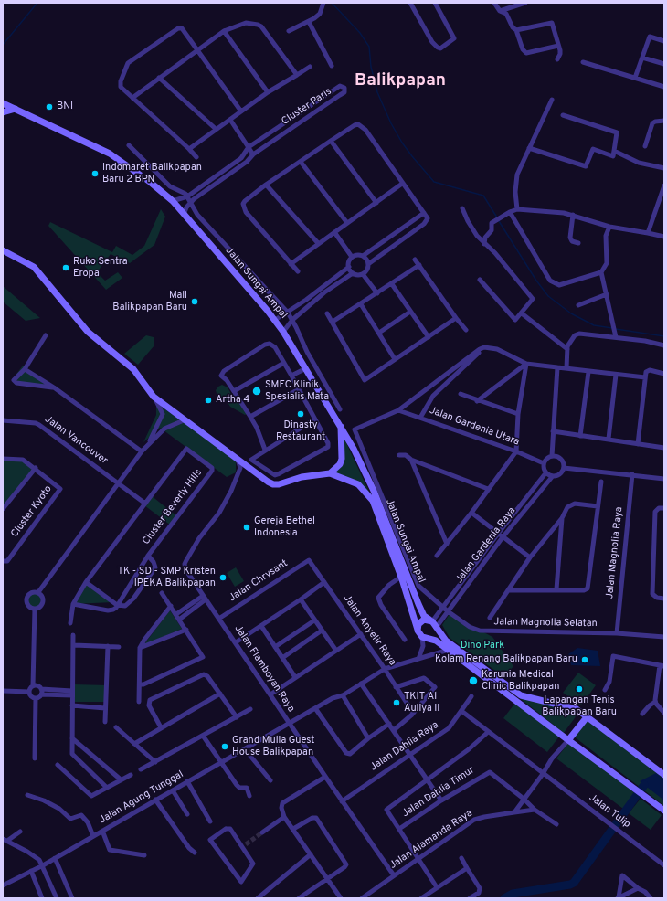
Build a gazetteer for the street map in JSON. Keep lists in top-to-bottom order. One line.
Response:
{"streets":{"main road":["Jalan Sungai Ampal"],"street":["Cluster Paris","Jalan Gardenia Utara","Jalan Vancouver","Cluster Beverly Hills","Cluster Kyoto","Jalan Gardenia Raya","Jalan Magnolia Raya","Jalan Chrysant","Jalan Magnolia Selatan","Jalan Anyelir Raya","Jalan Flamboyan Raya","Jalan Dahlia Raya","Jalan Dahlia Timur","Jalan Agung Tunggal","Jalan Tulip","Jalan Alamanda Raya"]},"crossings":[["Cluster Paris","Jalan Sungai Ampal"],["Jalan Sungai Ampal","Jalan Gardenia Raya"],["Jalan Gardenia Utara","Jalan Gardenia Raya"],["Jalan Gardenia Utara","Jalan Magnolia Selatan"],["Jalan Gardenia Raya","Jalan Magnolia Selatan"],["Jalan Magnolia Raya","Jalan Magnolia Selatan"],["Jalan Chrysant","Jalan Anyelir Raya"],["Jalan Chrysant","Jalan Flamboyan Raya"],["Jalan Anyelir Raya","Jalan Agung Tunggal"],["Jalan Flamboyan Raya","Jalan Dahlia Raya"],["Jalan Flamboyan Raya","Jalan Agung Tunggal"],["Jalan Flamboyan Raya","Jalan Alamanda Raya"]],"districts":["Balikpapan"],"parks":["Dino Park"],"places":["BNI","Indomaret Balikpapan Baru 2 BPN","Ruko Sentra Eropa","Mall Balikpapan Baru","SMEC Klinik Spesialis Mata","Artha 4","Dinasty Restaurant","Gereja Bethel Indonesia","TK - SD - SMP Kristen IPEKA Balikpapan","Kolam Renang Balikpapan Baru","Karunia Medical Clinic Balikpapan","Lapangan Tenis Balikpapan Baru","TKIT Al Auliya II","Grand Mulia Guest House Balikpapan"]}
